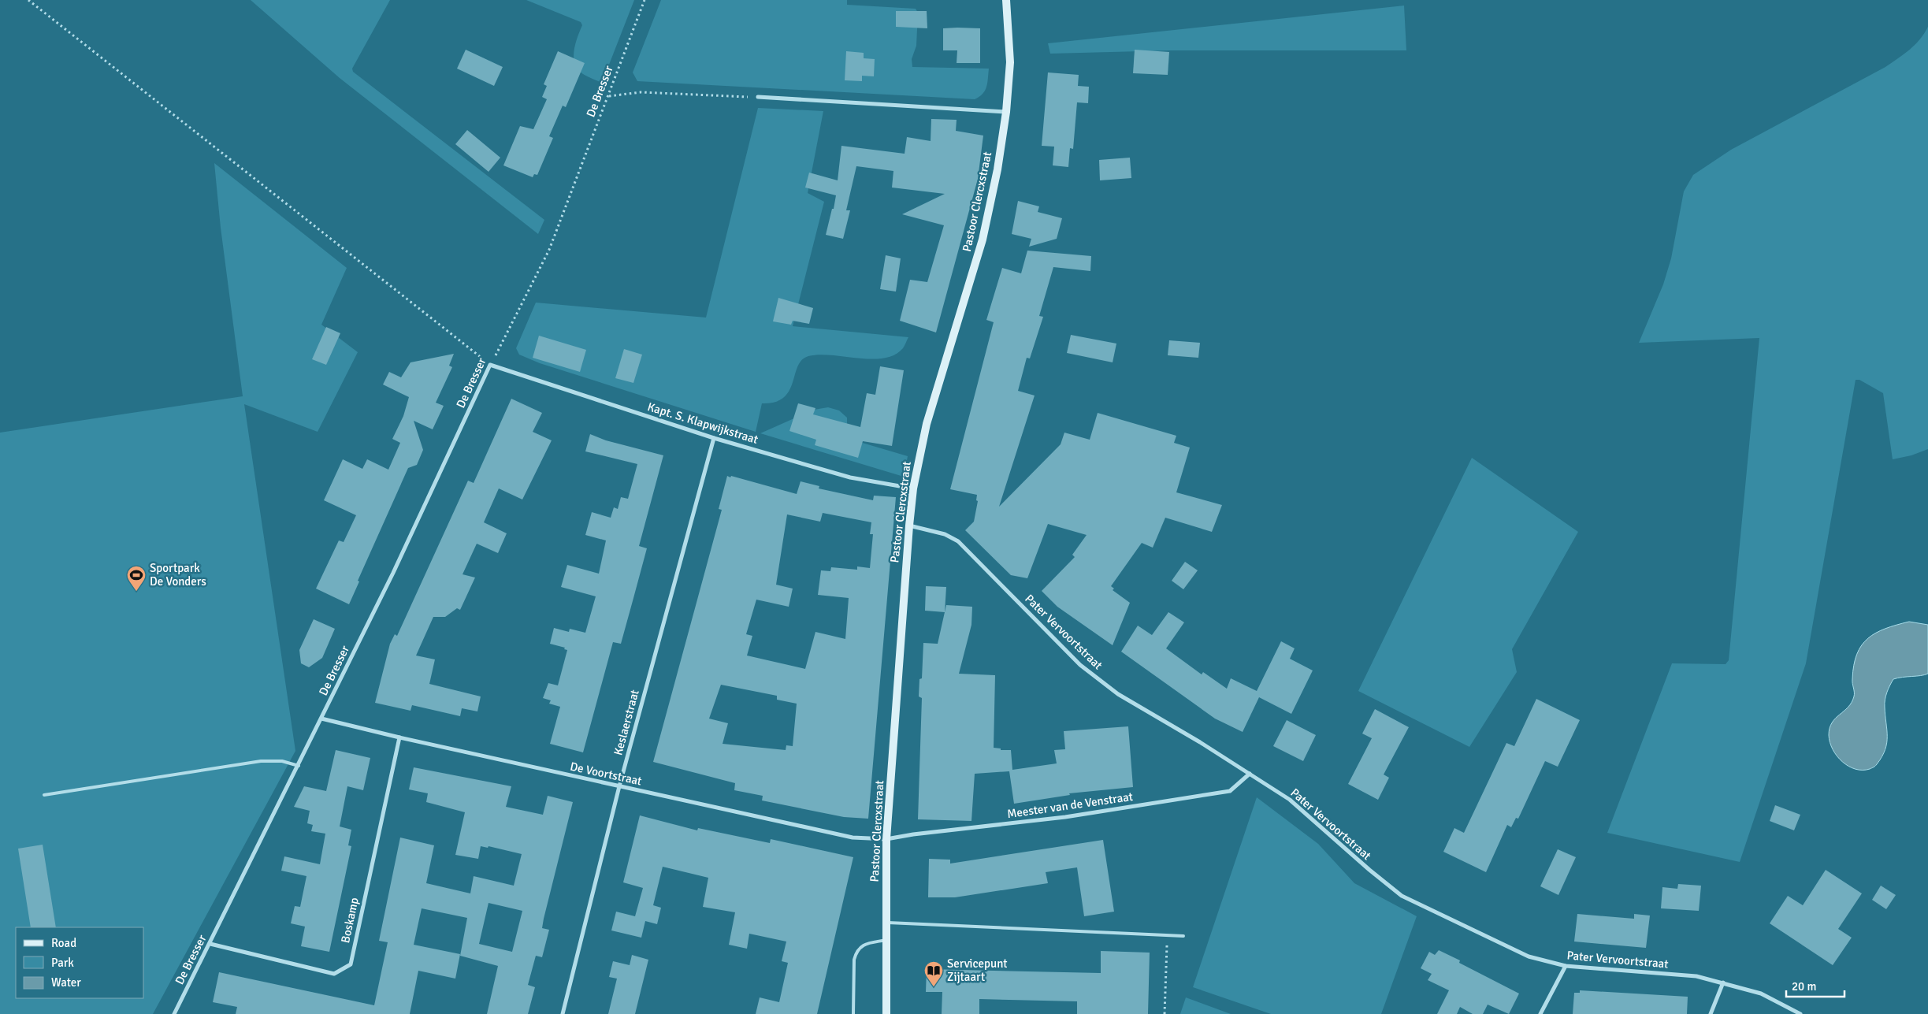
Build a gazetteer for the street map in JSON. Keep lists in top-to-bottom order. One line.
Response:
{"streets":{"street":["De Bresser","Pastoor Clercxstraat","Kapt. S. Klapwijkstraat","Pater Vervoortstraat","Keslaerstraat","De Voortstraat","Meester van de Venstraat","Boskamp"]},"crossings":[["De Bresser","Kapt. S. Klapwijkstraat"],["De Bresser","De Voortstraat"],["De Bresser","Boskamp"],["Pastoor Clercxstraat","Kapt. S. Klapwijkstraat"],["Pastoor Clercxstraat","Pater Vervoortstraat"],["Pastoor Clercxstraat","De Voortstraat"],["Pastoor Clercxstraat","Meester van de Venstraat"],["Kapt. S. Klapwijkstraat","Keslaerstraat"],["Pater Vervoortstraat","Meester van de Venstraat"],["Keslaerstraat","De Voortstraat"],["De Voortstraat","Meester van de Venstraat"],["De Voortstraat","Boskamp"]],"places":{"sports":["Sportpark De Vonders"],"library":["Servicepunt Zijtaart"]},"legend":["Road","Park","Water"],"scale_bar":"20 m"}
